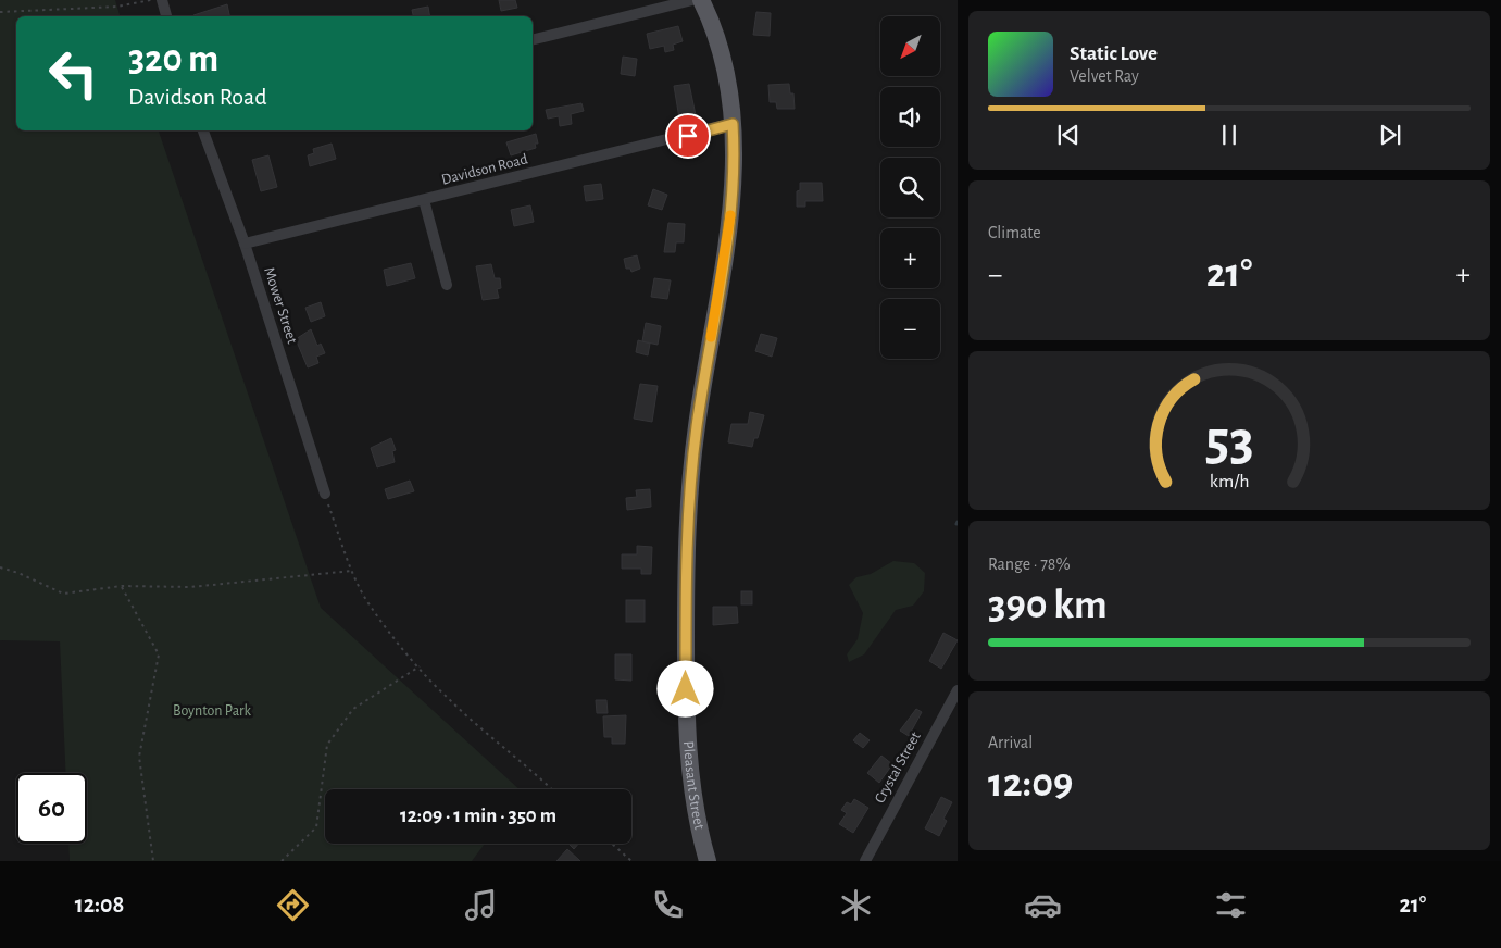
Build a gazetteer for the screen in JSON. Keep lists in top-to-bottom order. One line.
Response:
{"streets":{"main road":["Pleasant Street"],"street":["Davidson Road","Mower Street","Crystal Street"]},"crossings":[["Davidson Road","Mower Street"],["Davidson Road","Pleasant Street"]],"parks":["Boynton Park"],"north":"bottom left","page":{"map_buttons":["+","−"],"turn":["320 m","Davidson Road"],"song":["Static Love","Velvet Ray"],"tile":["Climate",["Range · 78%","390 km"],["Arrival","12:09"]],"heat":["−","21°","+"],"limit":"60","trip":"12:09 · 1 min · 350 m","tabs":["12:08","21°"],"gauge":["53","km/h"]}}
